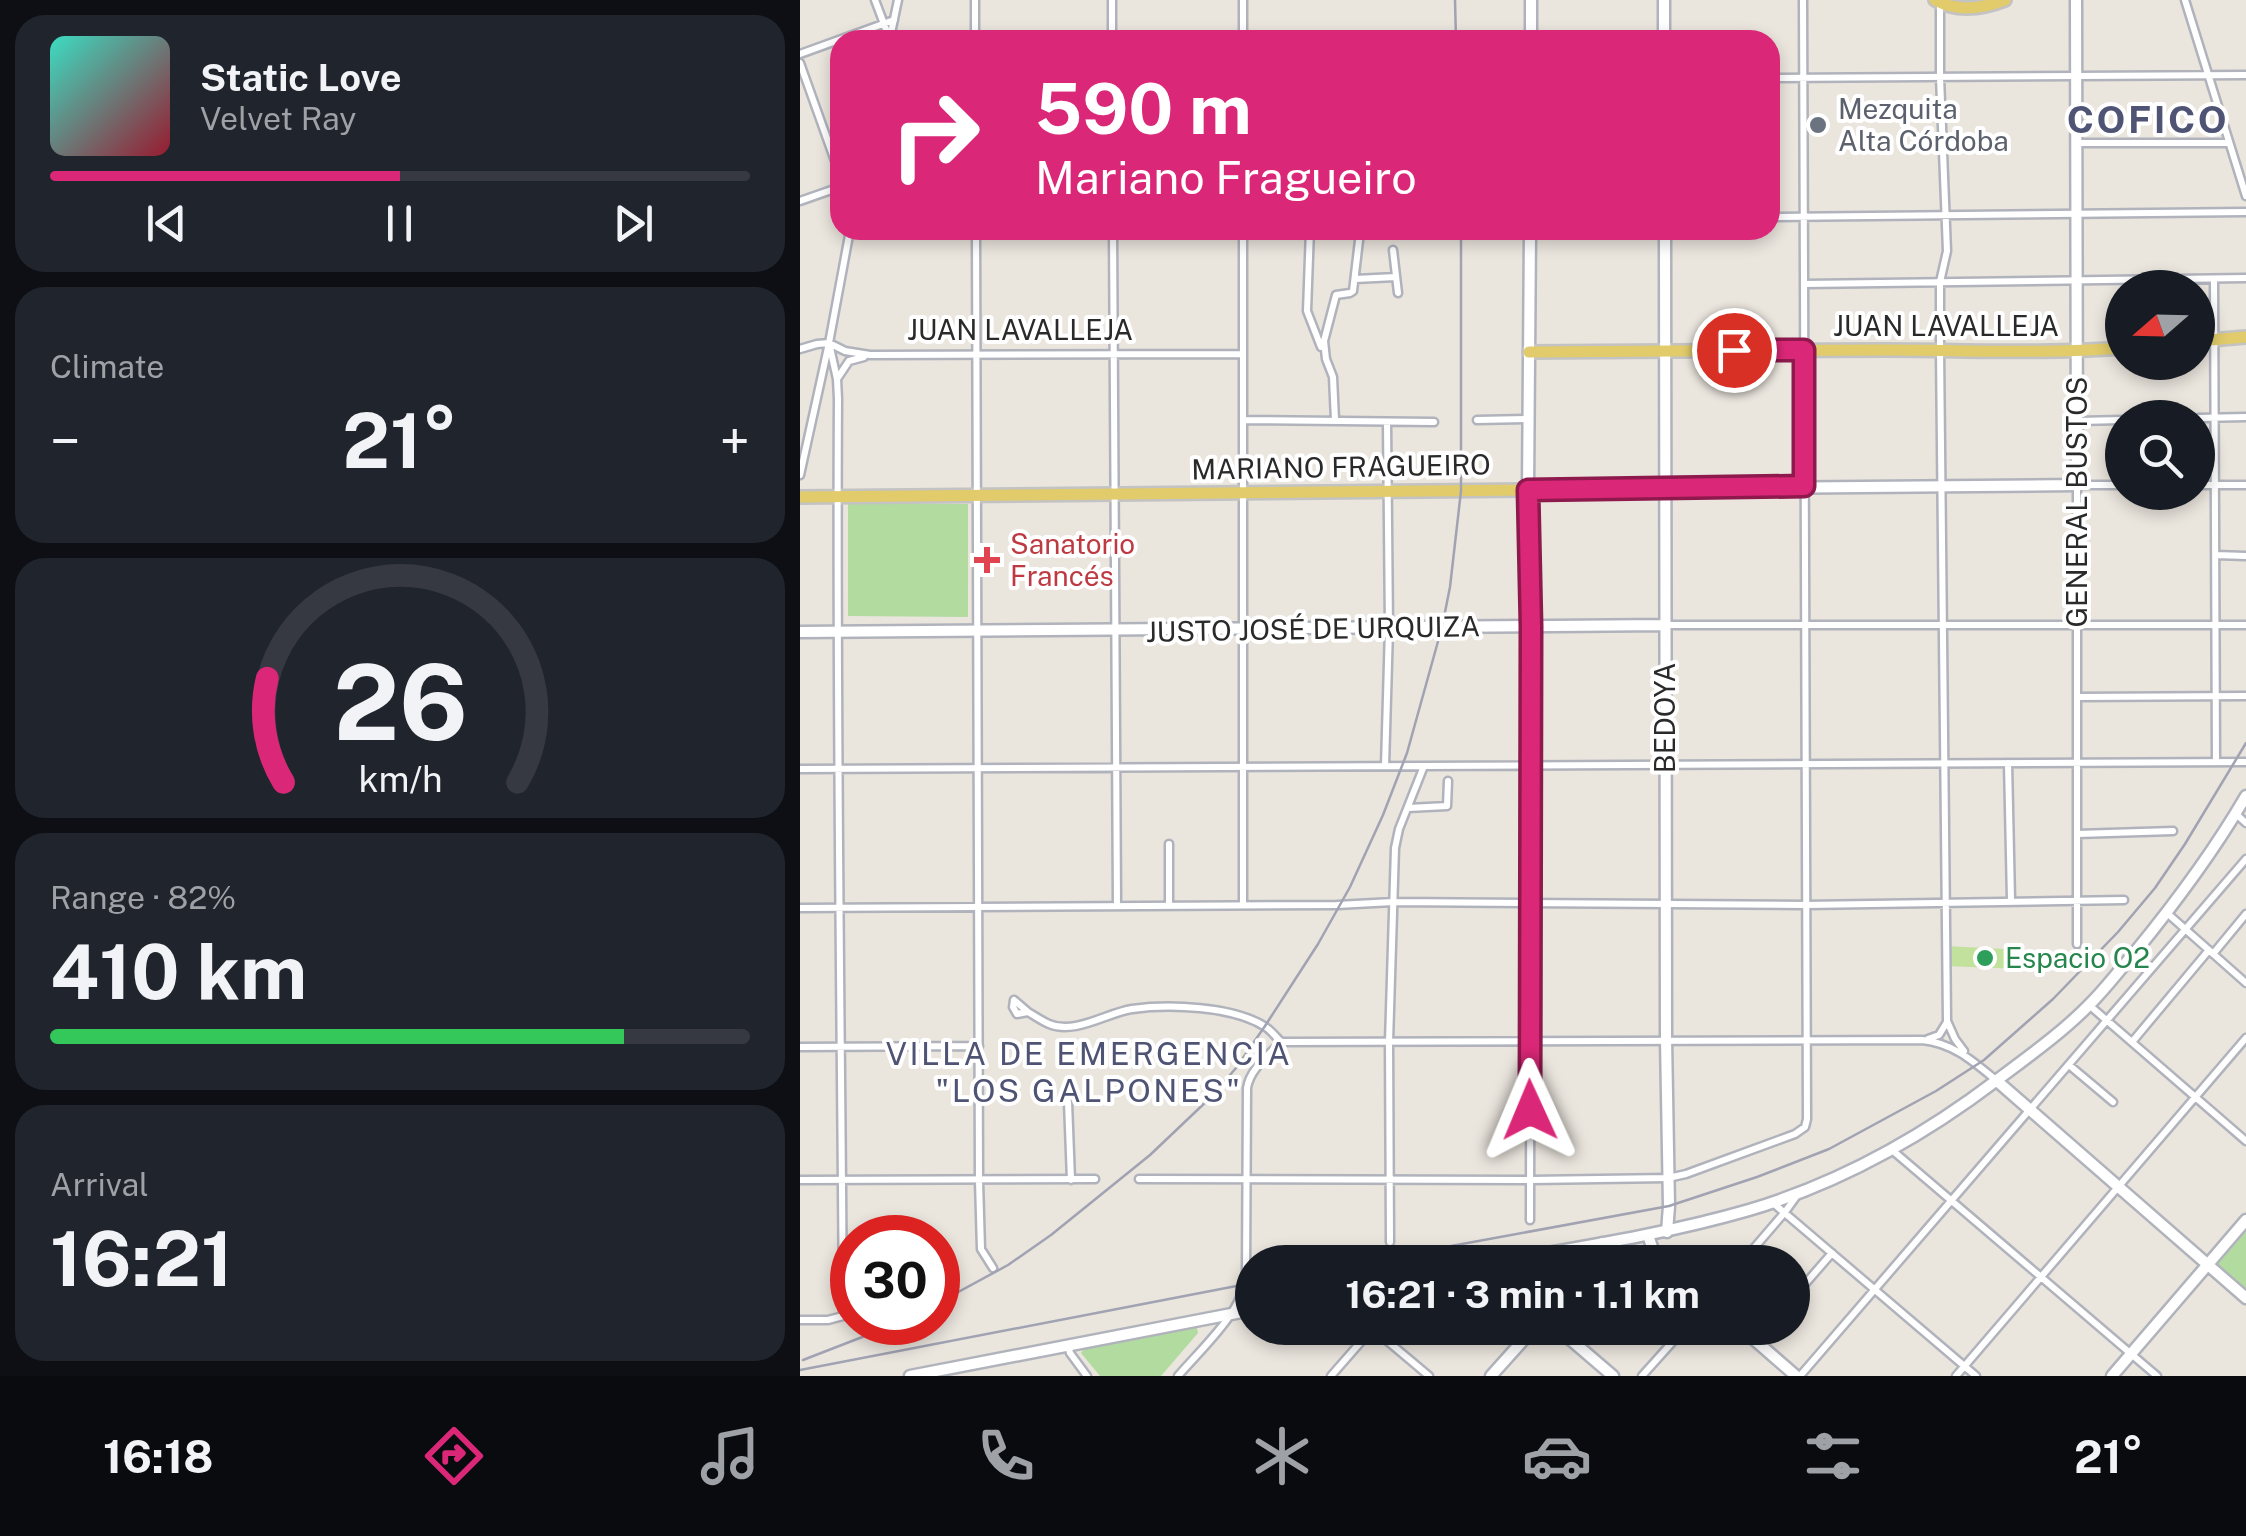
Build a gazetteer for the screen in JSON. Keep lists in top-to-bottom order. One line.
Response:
{"streets":{"main road":["JUAN LAVALLEJA","MARIANO FRAGUEIRO","GENERAL BUSTOS","JUSTO JOSÉ DE URQUIZA","BEDOYA"]},"crossings":[["JUAN LAVALLEJA","GENERAL BUSTOS"],["JUAN LAVALLEJA","BEDOYA"],["MARIANO FRAGUEIRO","GENERAL BUSTOS"],["MARIANO FRAGUEIRO","BEDOYA"],["GENERAL BUSTOS","JUSTO JOSÉ DE URQUIZA"],["JUSTO JOSÉ DE URQUIZA","BEDOYA"]],"districts":["COFICO","VILLA DE EMERGENCIA \"LOS GALPONES\""],"places":{"other":["Mezquita Alta Córdoba","Espacio O2"],"health":["Sanatorio Francés"]},"north":"left","page":{"turn":["590 m","Mariano Fragueiro"],"song":["Static Love","Velvet Ray"],"tile":["Climate",["Range · 82%","410 km"],["Arrival","16:21"]],"heat":["−","21°","+"],"limit":"30","trip":"16:21 · 3 min · 1.1 km","tabs":["16:18","21°"],"gauge":["26","km/h"]}}
